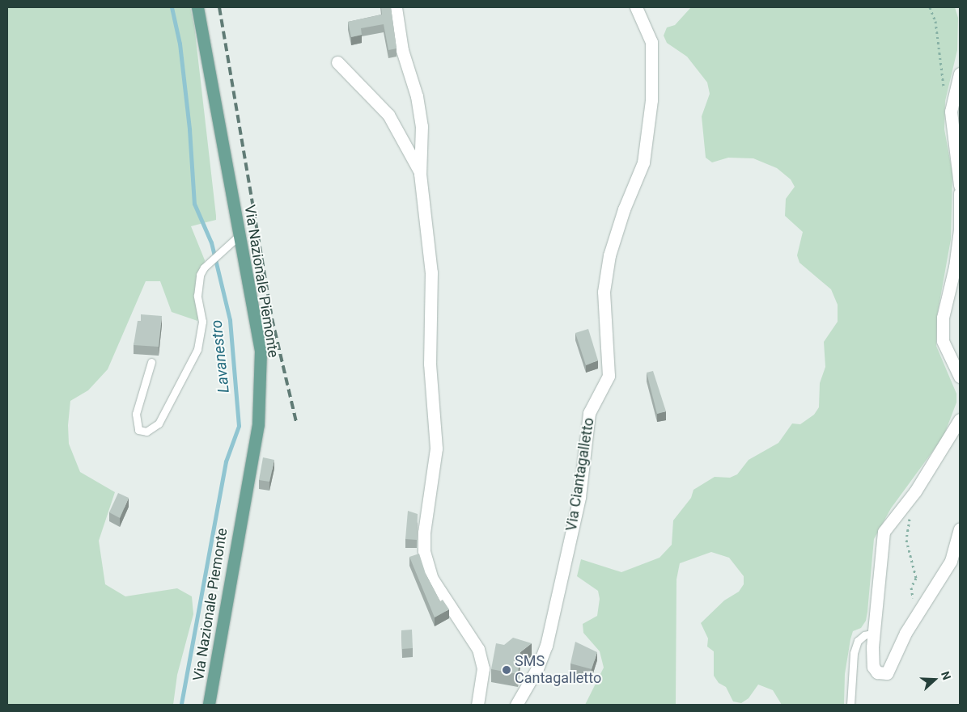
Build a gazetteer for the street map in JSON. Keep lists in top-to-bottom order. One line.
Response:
{"streets":{"main road":["Via Nazionale Piemonte"],"street":["Via Ciantagalletto"]},"water":["Lavanestro"],"places":["SMS Cantagalletto"],"north":"right"}
